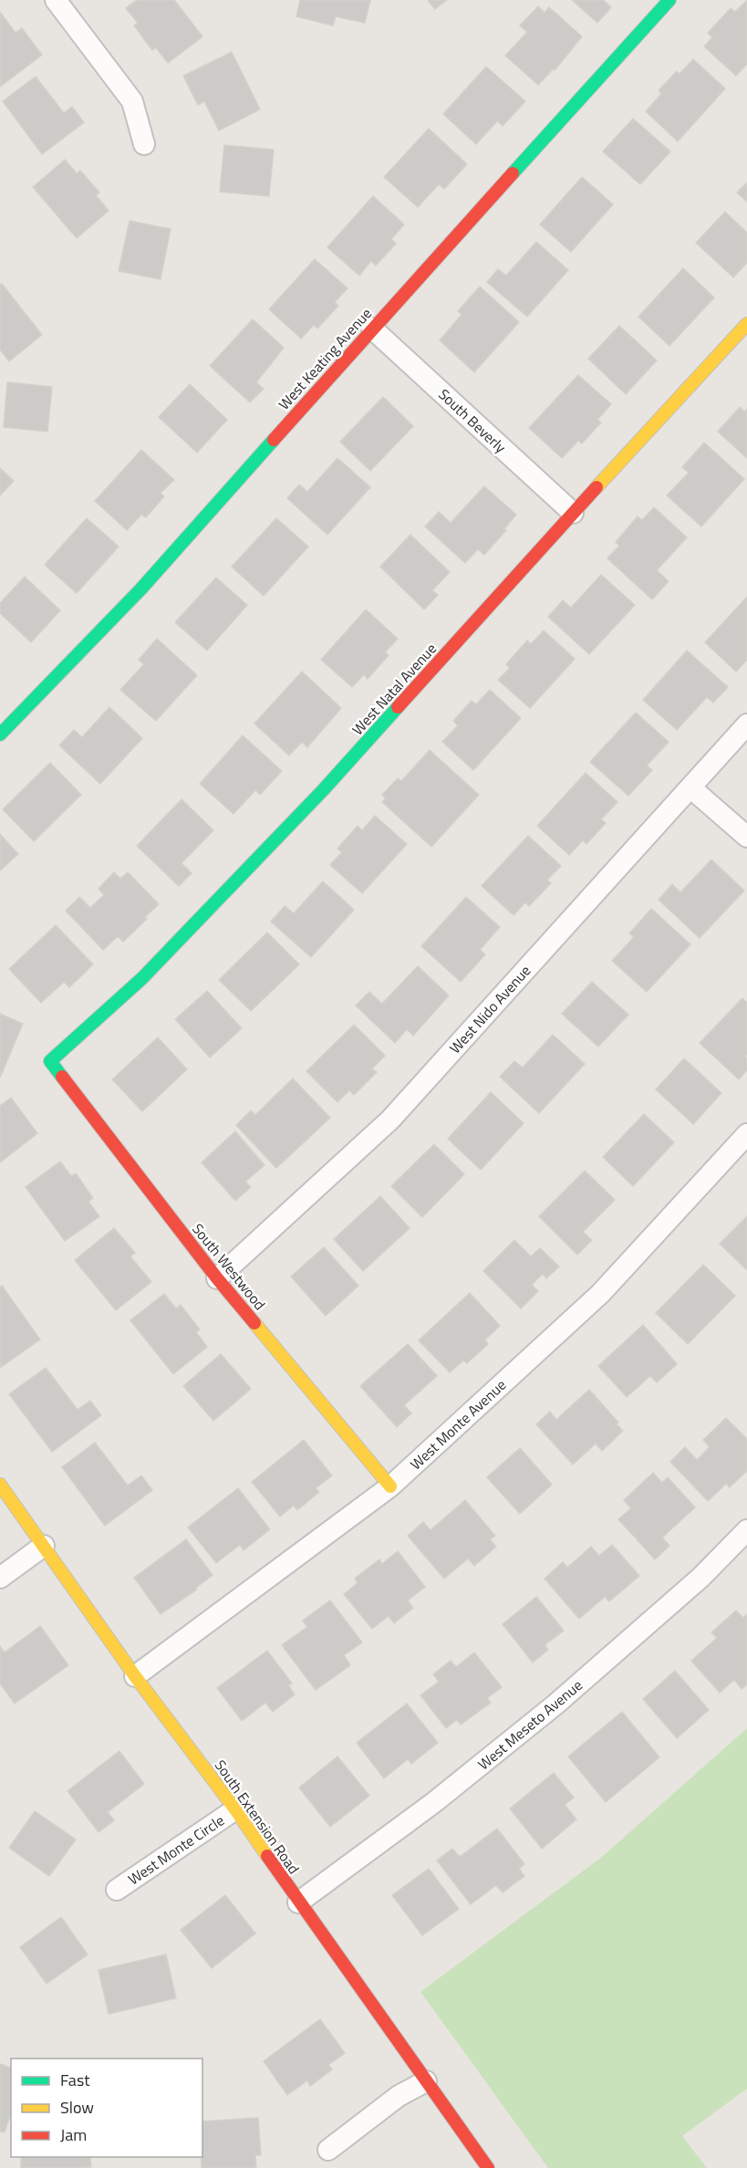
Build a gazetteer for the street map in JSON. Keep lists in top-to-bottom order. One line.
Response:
{"streets":{"street":["West Keating Avenue","South Beverly","West Natal Avenue","West Nido Avenue","South Westwood","West Monte Avenue","West Meseto Avenue","South Extension Road","West Monte Circle"]},"crossings":[["West Keating Avenue","South Beverly"],["South Beverly","West Natal Avenue"],["West Natal Avenue","South Westwood"],["West Nido Avenue","South Westwood"],["South Westwood","West Monte Avenue"],["West Monte Avenue","South Extension Road"],["West Meseto Avenue","South Extension Road"],["South Extension Road","West Monte Circle"]],"legend":["Fast","Slow","Jam"]}
